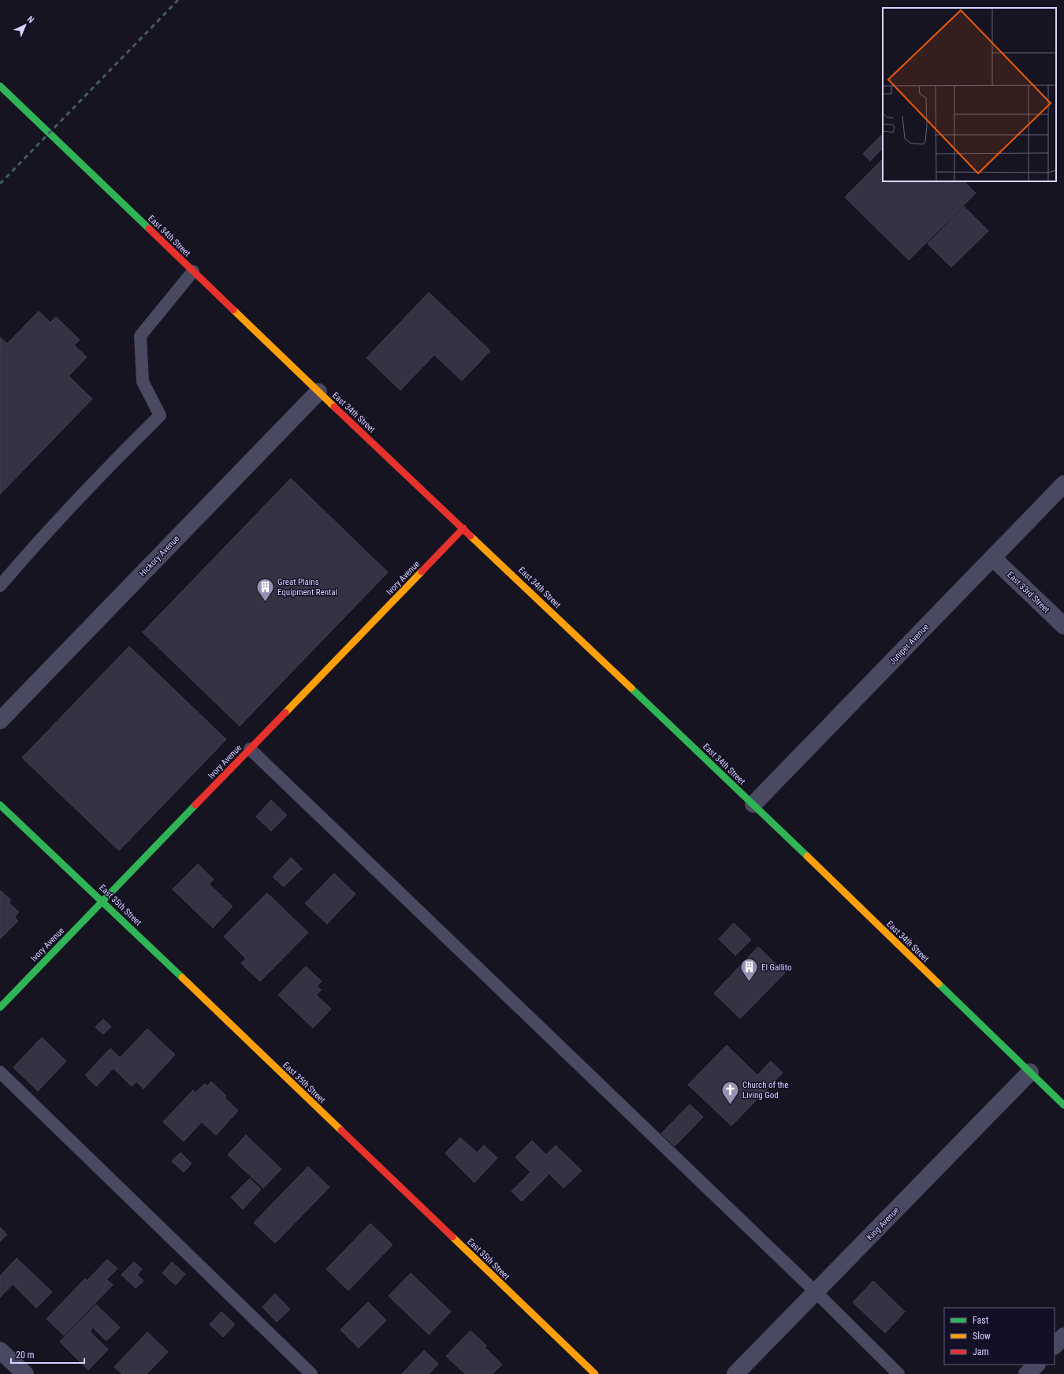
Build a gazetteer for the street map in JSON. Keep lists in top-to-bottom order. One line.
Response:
{"streets":{"street":["East 34th Street","Hickory Avenue","Ivory Avenue","East 33rd Street","Juniper Avenue","East 35th Street","King Avenue"]},"crossings":[["East 34th Street","Hickory Avenue"],["East 34th Street","Ivory Avenue"],["East 34th Street","Juniper Avenue"],["East 34th Street","King Avenue"],["Ivory Avenue","East 35th Street"],["East 33rd Street","Juniper Avenue"]],"places":{"building":["Great Plains Equipment Rental","El Gallito"],"church":["Church of the Living God"]},"legend":["Fast","Slow","Jam"],"scale_bar":"20 m","north":"top right"}
